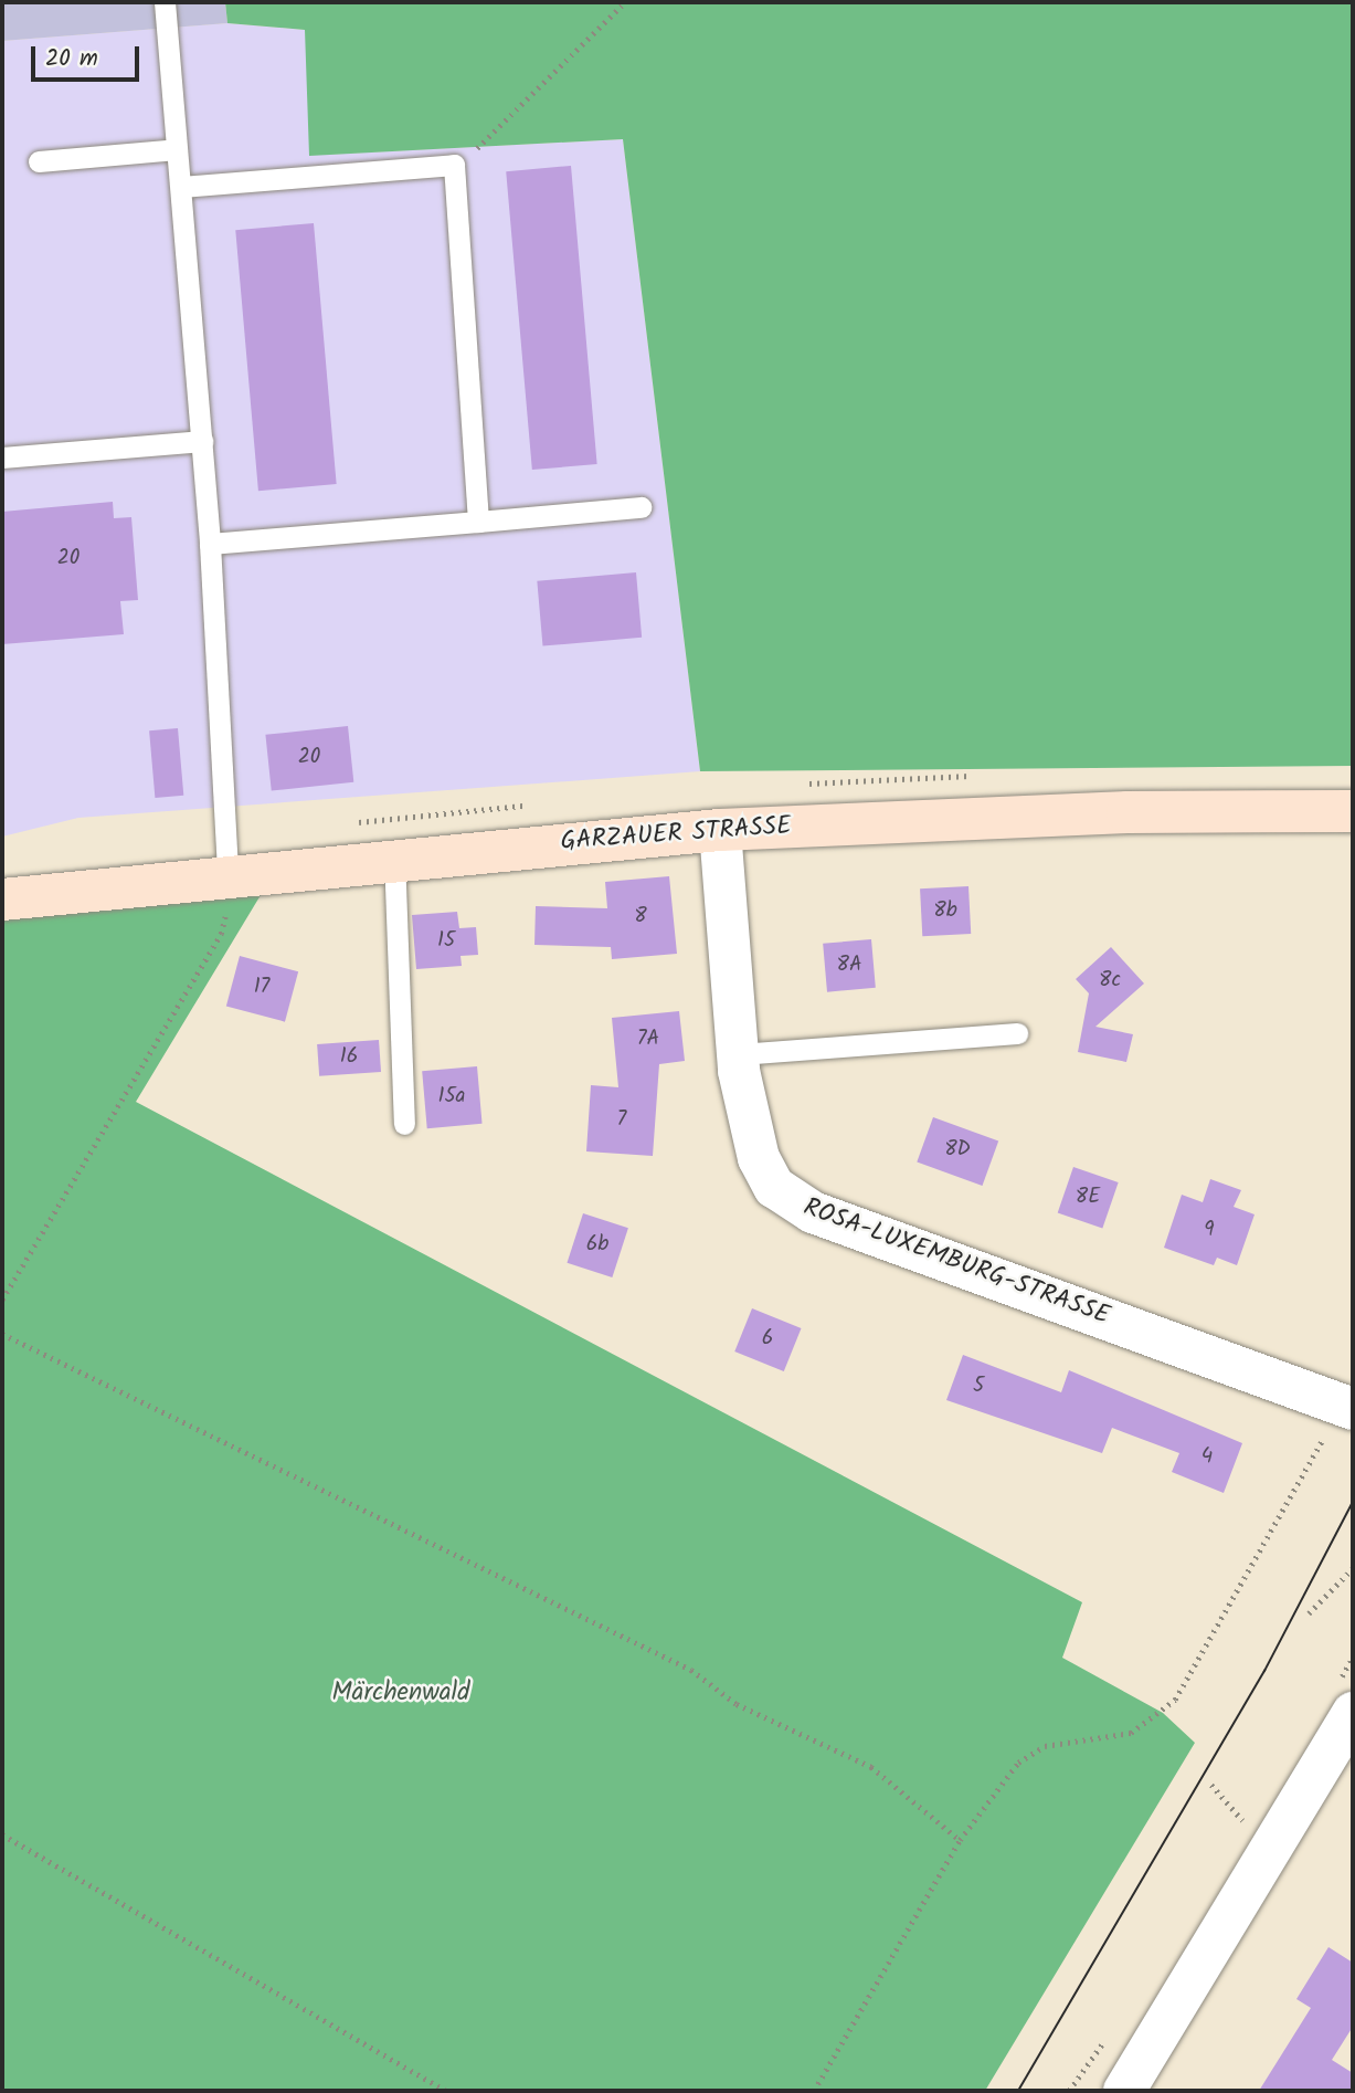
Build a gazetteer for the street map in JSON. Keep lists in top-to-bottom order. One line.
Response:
{"streets":{"street":["GARZAUER STRASSE","ROSA-LUXEMBURG-STRASSE"]},"crossings":[["GARZAUER STRASSE","ROSA-LUXEMBURG-STRASSE"]],"parks":["Märchenwald"],"house_numbers":["20","20","8b","8","15","8A","8c","17","7A","16","15a","7","8D","8E","9","6b","6","5","4"],"scale_bar":"20 m"}
